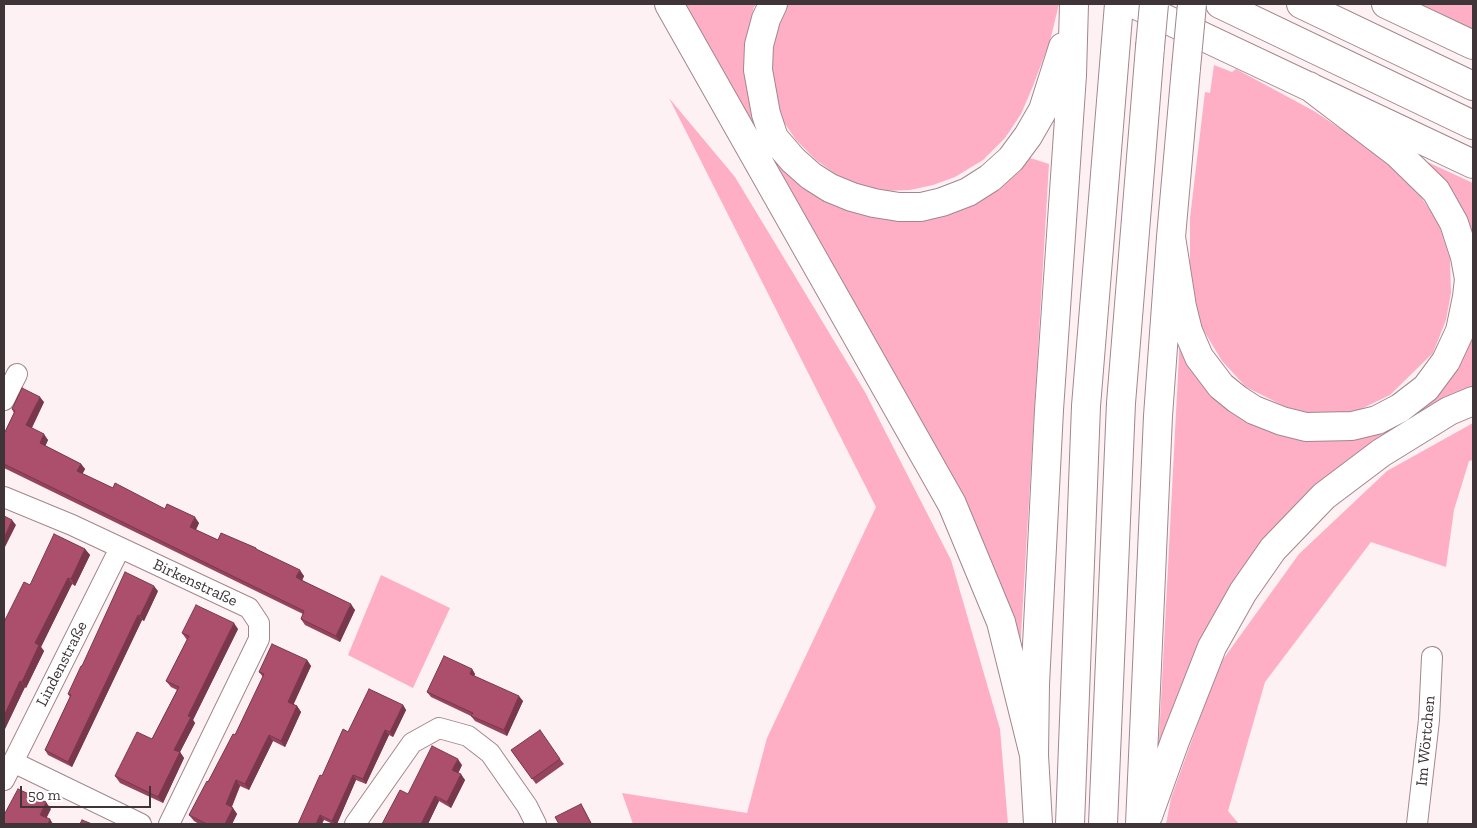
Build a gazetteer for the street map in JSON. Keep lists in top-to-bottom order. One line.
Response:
{"streets":{"street":["Birkenstraße","Lindenstraße","Im Wörtchen"]},"crossings":[["Birkenstraße","Lindenstraße"]],"scale_bar":"50 m"}
